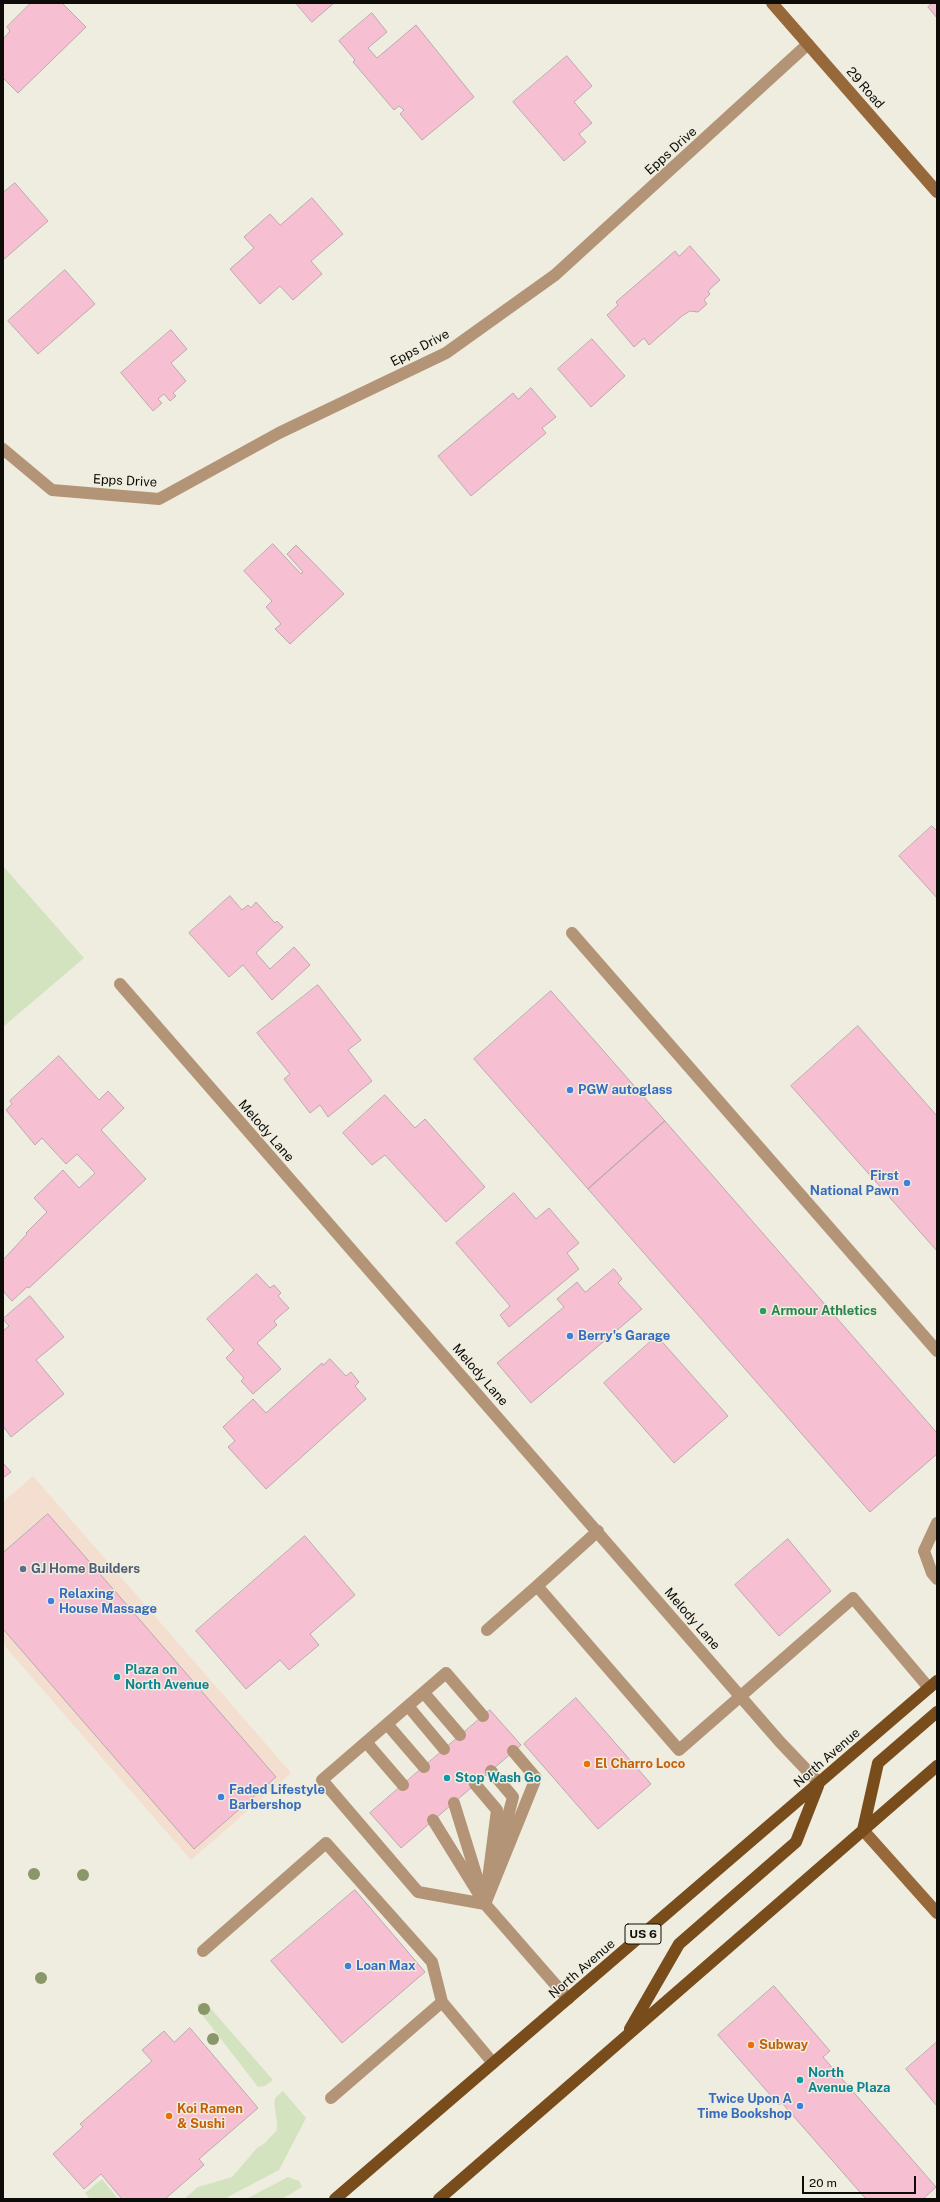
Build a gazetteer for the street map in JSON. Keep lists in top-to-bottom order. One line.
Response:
{"streets":{"main road":["29 Road","North Avenue","US 6"],"street":["Epps Drive","Melody Lane"]},"crossings":[["29 Road","Epps Drive"],["Melody Lane","North Avenue"]],"places":["PGW autoglass","First National Pawn","Armour Athletics","Berry's Garage","GJ Home Builders","Relaxing House Massage","Plaza on North Avenue","El Charro Loco","Stop Wash Go","Faded Lifestyle Barbershop","Loan Max","Subway","North Avenue Plaza","Twice Upon A Time Bookshop","Koi Ramen & Sushi"],"scale_bar":"20 m"}
